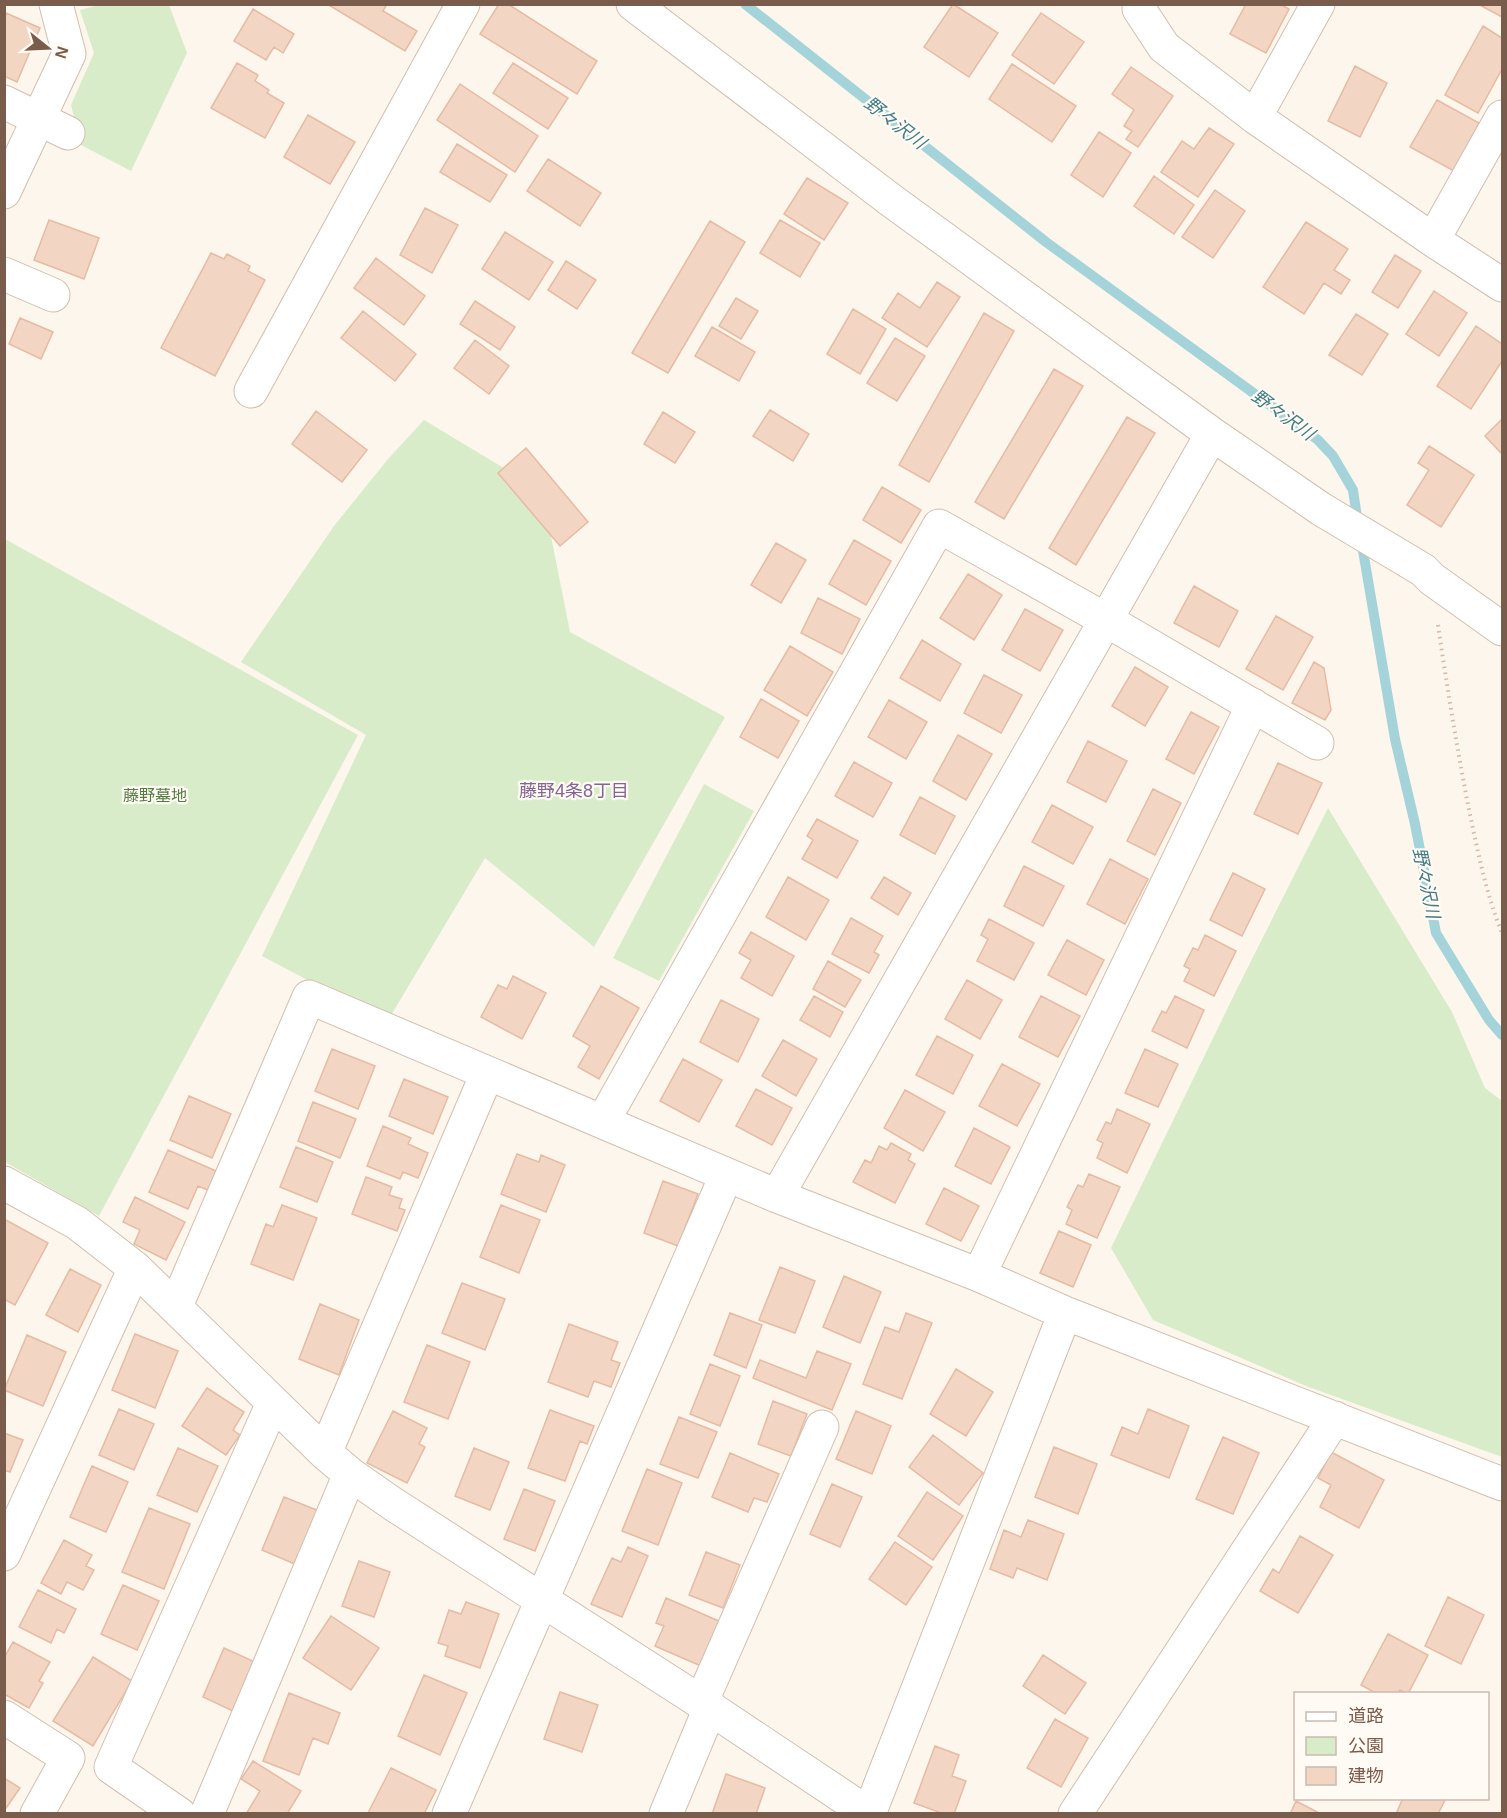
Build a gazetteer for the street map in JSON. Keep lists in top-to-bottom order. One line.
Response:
{"districts":["藤野4条8丁目"],"water":["野々沢川"],"parks":["藤野墓地"],"legend":["道路","公園","建物"],"north":"right"}
